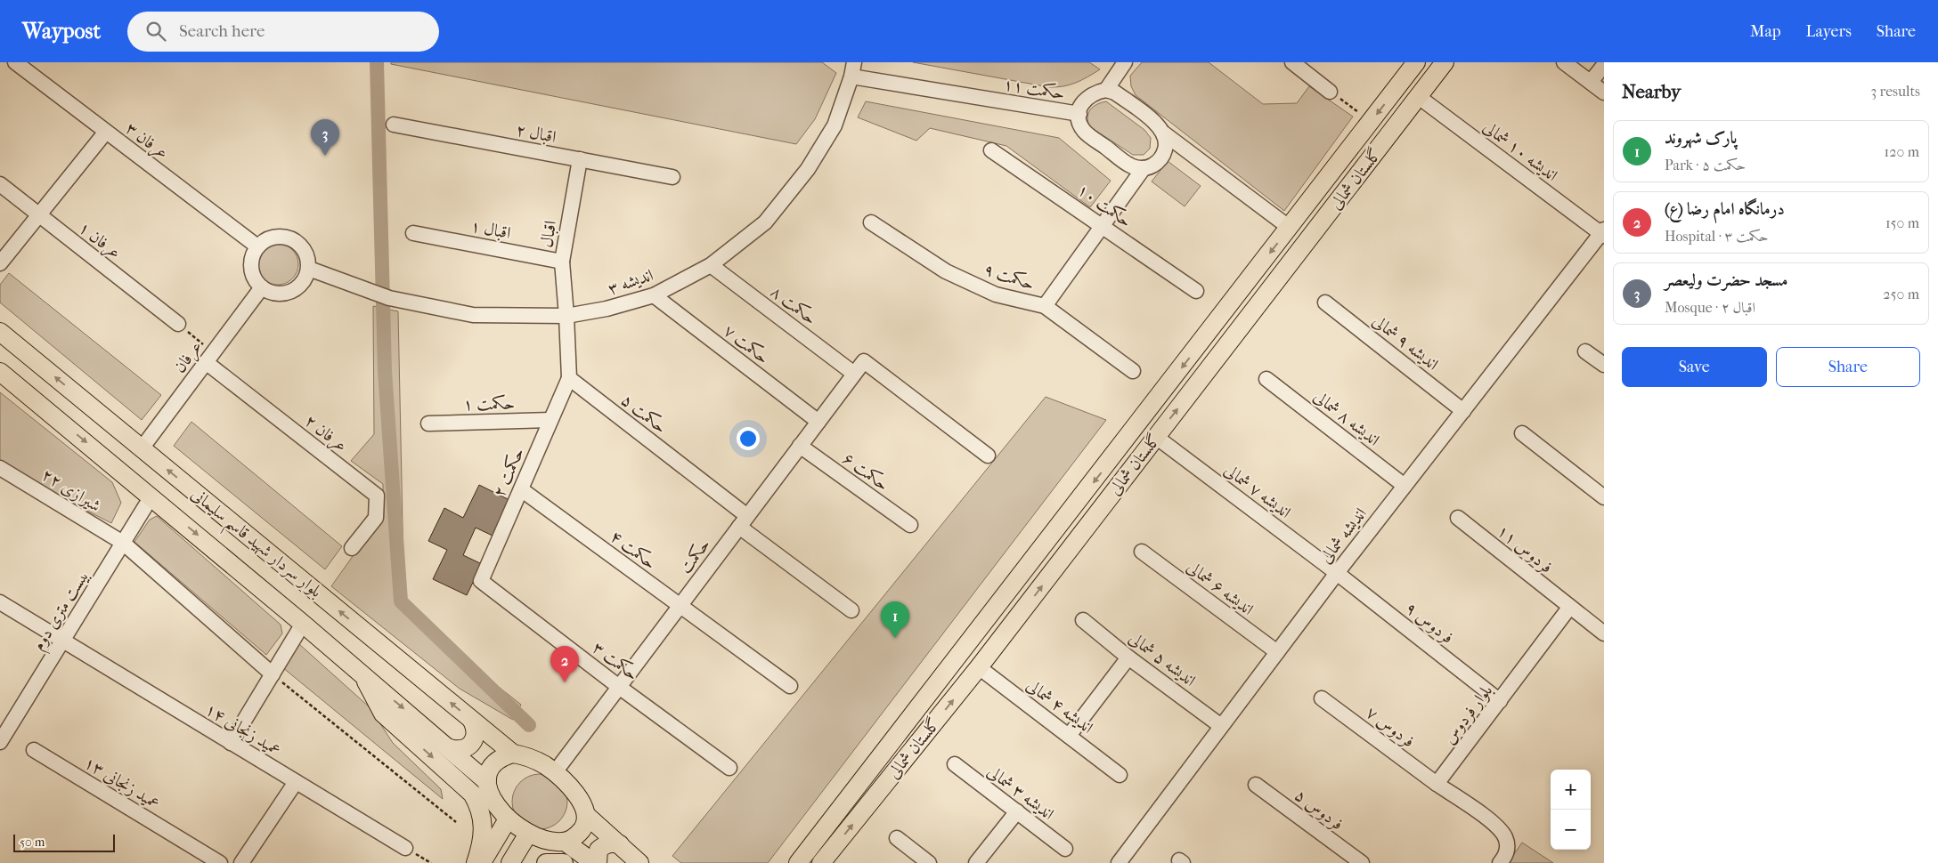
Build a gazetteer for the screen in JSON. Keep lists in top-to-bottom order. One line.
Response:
{"streets":{"main road":["گلستان شمالی","بلوار سردار شهید قاسم سلیمانی"],"street":["حکمت ۱۱","اقبال ۲","عرفان ۳","اندیشه ۱۰ شمالی","حکمت ۱۰","اقبال ۱","اقبال","عرفان ۱","حکمت ۹","اندیشه ۳","حکمت ۸","اندیشه ۹ شمالی","حکمت ۷","عرفان","حکمت ۱","حکمت ۵","اندیشه ۸ شمالی","عرفان ۲","حکمت ۶","حکمت ۲","شیرازی ۲۲","اندیشه ۷ شمالی","اندیشه شمالی","فردوس ۱۱","حکمت ۴","حکمت","اندیشه ۶ شمالی","بیست متری دوم","فردوس ۹","اندیشه ۵ شمالی","حکمت ۳","اندیشه ۴ شمالی","بلوار فردوس","فردوس ۷","عمید زنجانی ۱۴","عمید زنجانی ۱۳","اندیشه ۳ شمالی","فردوس ۵"]},"crossings":[["حکمت ۱۱","اندیشه ۳"],["اقبال ۲","اقبال"],["عرفان ۳","اندیشه ۳"],["عرفان ۳","عرفان"],["اندیشه ۱۰ شمالی","گلستان شمالی"],["اندیشه ۱۰ شمالی","اندیشه شمالی"],["گلستان شمالی","اندیشه ۷ شمالی"],["گلستان شمالی","اندیشه ۴ شمالی"],["اقبال ۱","اقبال"],["اقبال","اندیشه ۳"],["اندیشه ۳","حکمت ۸"],["اندیشه ۳","حکمت ۷"],["اندیشه ۳","عرفان"],["حکمت ۸","حکمت"],["اندیشه ۹ شمالی","اندیشه شمالی"],["حکمت ۷","حکمت"],["عرفان","عرفان ۲"],["عرفان","بلوار سردار شهید قاسم سلیمانی"],["حکمت ۱","حکمت ۲"],["حکمت ۵","حکمت ۲"],["حکمت ۵","حکمت"],["اندیشه ۸ شمالی","اندیشه شمالی"],["حکمت ۶","حکمت"],["حکمت ۲","حکمت ۴"],["حکمت ۲","حکمت ۳"],["شیرازی ۲۲","بیست متری دوم"],["اندیشه ۷ شمالی","اندیشه شمالی"],["اندیشه ۷ شمالی","فردوس ۹"],["اندیشه شمالی","اندیشه ۶ شمالی"],["اندیشه شمالی","فردوس ۹"],["اندیشه شمالی","اندیشه ۵ شمالی"],["بلوار سردار شهید قاسم سلیمانی","حکمت"],["بلوار سردار شهید قاسم سلیمانی","بیست متری دوم"],["فردوس ۱۱","بلوار فردوس"],["حکمت ۴","حکمت"],["حکمت","حکمت ۳"],["بیست متری دوم","عمید زنجانی ۱۴"],["فردوس ۹","بلوار فردوس"],["بلوار فردوس","فردوس ۷"]],"scale_bar":"50 m","page":{"header":"Waypost","search":"Search here","nav":["Map","Layers","Share"],"heading":["Nearby","3 results"],"pins":["3","1","2"],"list":[{"mark":"1","name":"پارک شهروند","note":"Park · حکمت ۵","value":"120 m"},{"mark":"2","name":"درمانگاه امام رضا (ع)","note":"Hospital · حکمت ۳","value":"150 m"},{"mark":"3","name":"مسجد حضرت ولیعصر","note":"Mosque · اقبال ۲","value":"250 m"}],"buttons":["Save","Share"],"map_buttons":["+","−"],"scale":"50 m"}}
